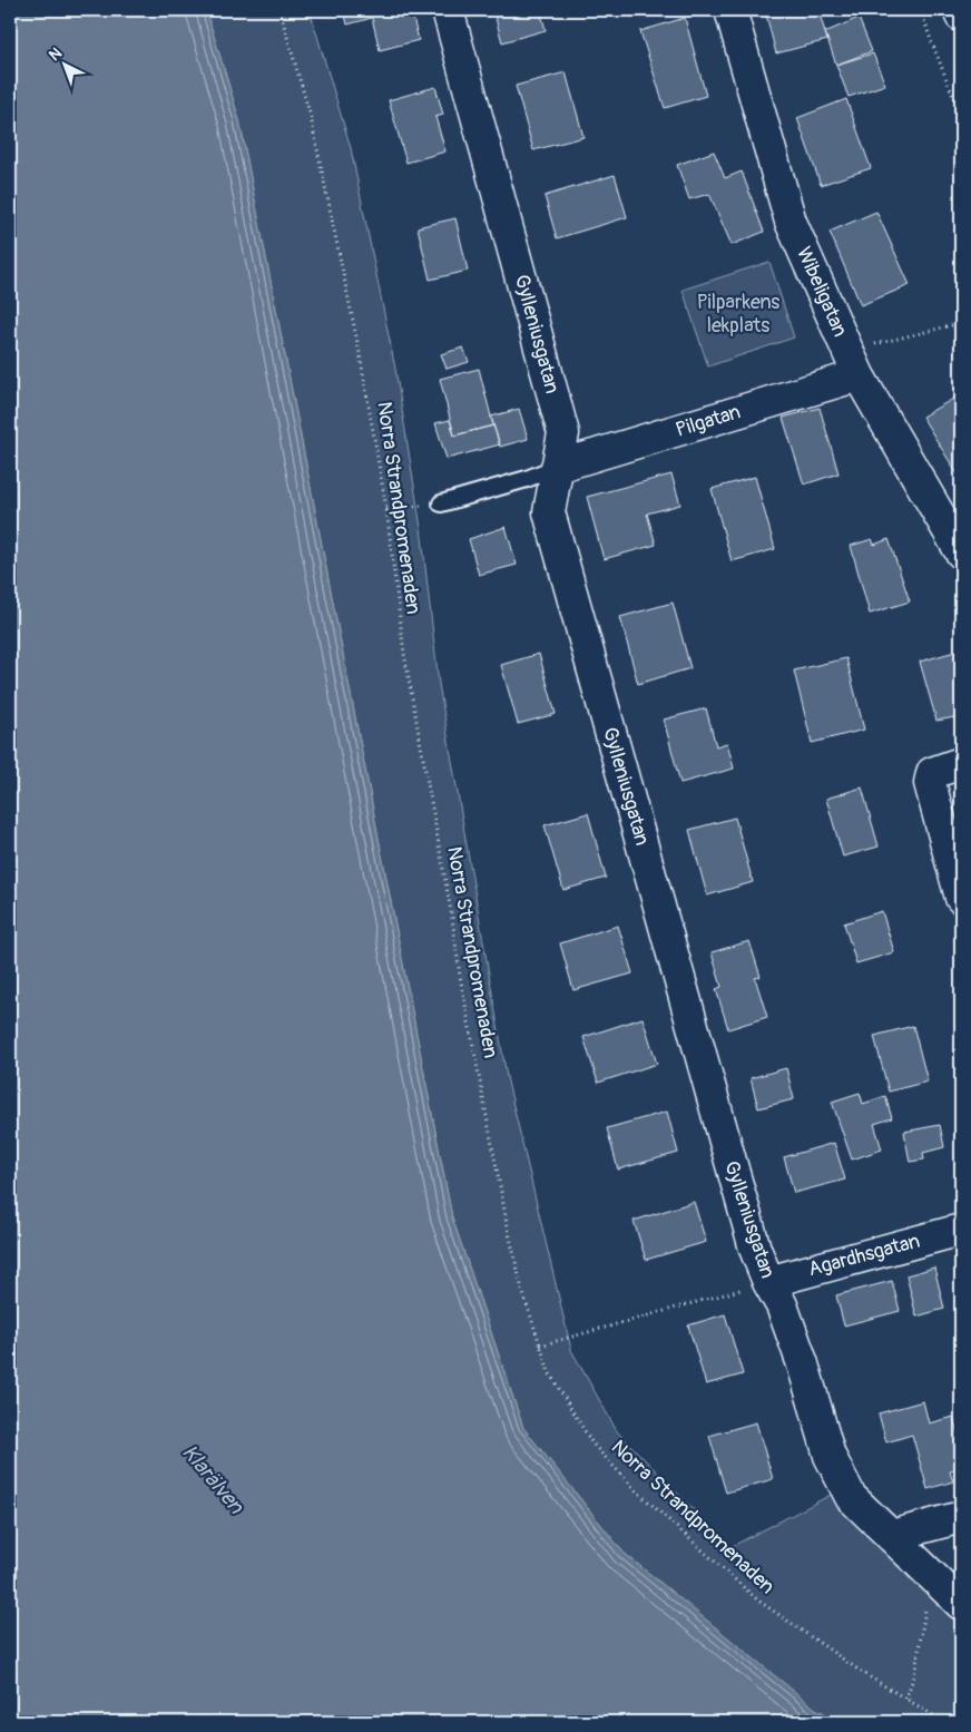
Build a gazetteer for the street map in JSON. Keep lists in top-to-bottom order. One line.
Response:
{"streets":{"street":["Wibeligatan","Gylleniusgatan","Pilgatan","Agardhsgatan"],"path":["Norra Strandpromenaden"]},"crossings":[["Wibeligatan","Pilgatan"],["Gylleniusgatan","Pilgatan"],["Gylleniusgatan","Agardhsgatan"]],"water":["Klarälven"],"parks":["Pilparkens lekplats"],"north":"top left"}
